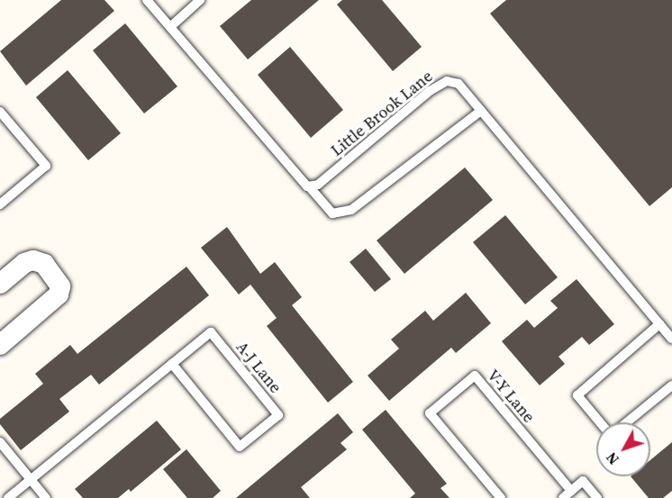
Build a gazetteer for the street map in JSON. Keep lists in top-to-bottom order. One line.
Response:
{"streets":{"lane":["Little Brook Lane","A-J Lane","V-Y Lane"]},"north":"bottom left"}
